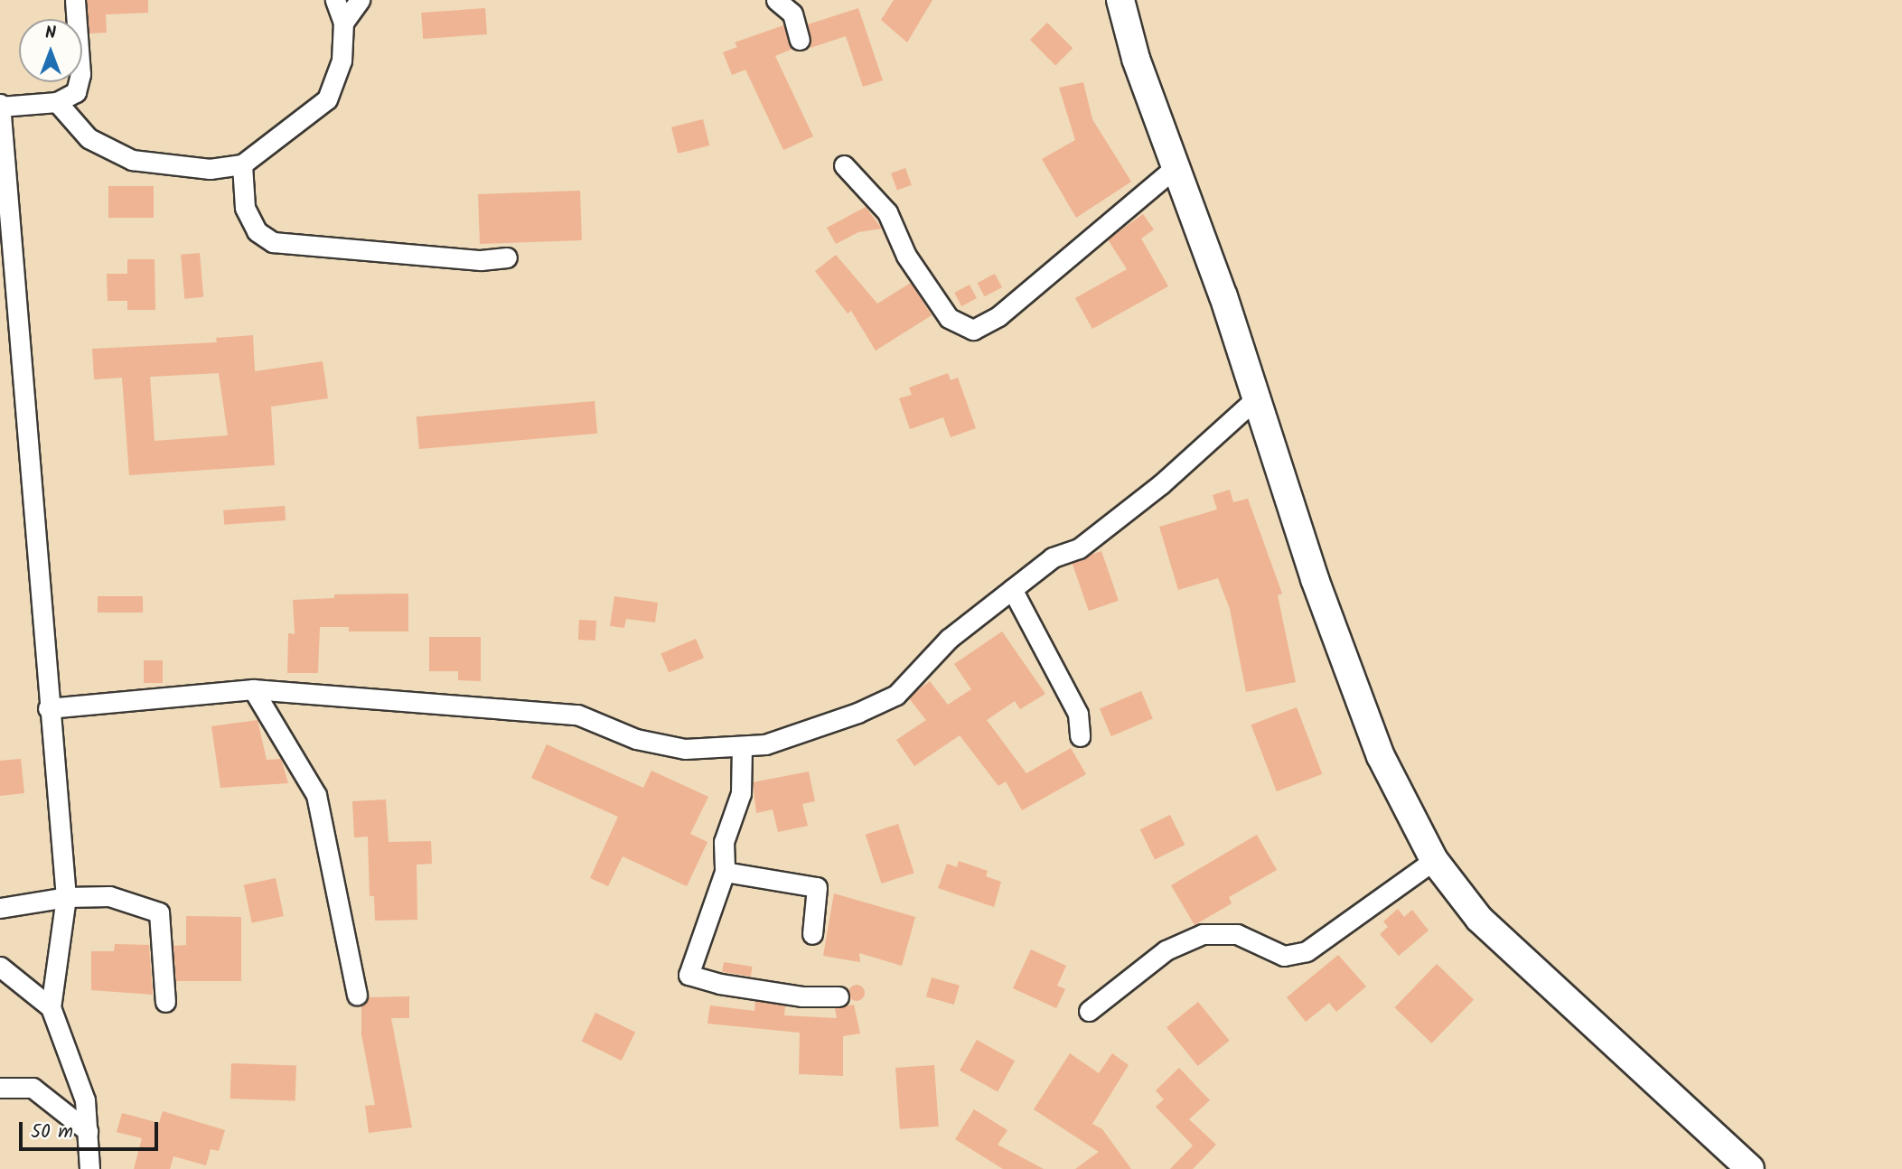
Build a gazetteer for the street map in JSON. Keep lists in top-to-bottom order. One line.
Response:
{"scale_bar":"50 m","north":"top"}
